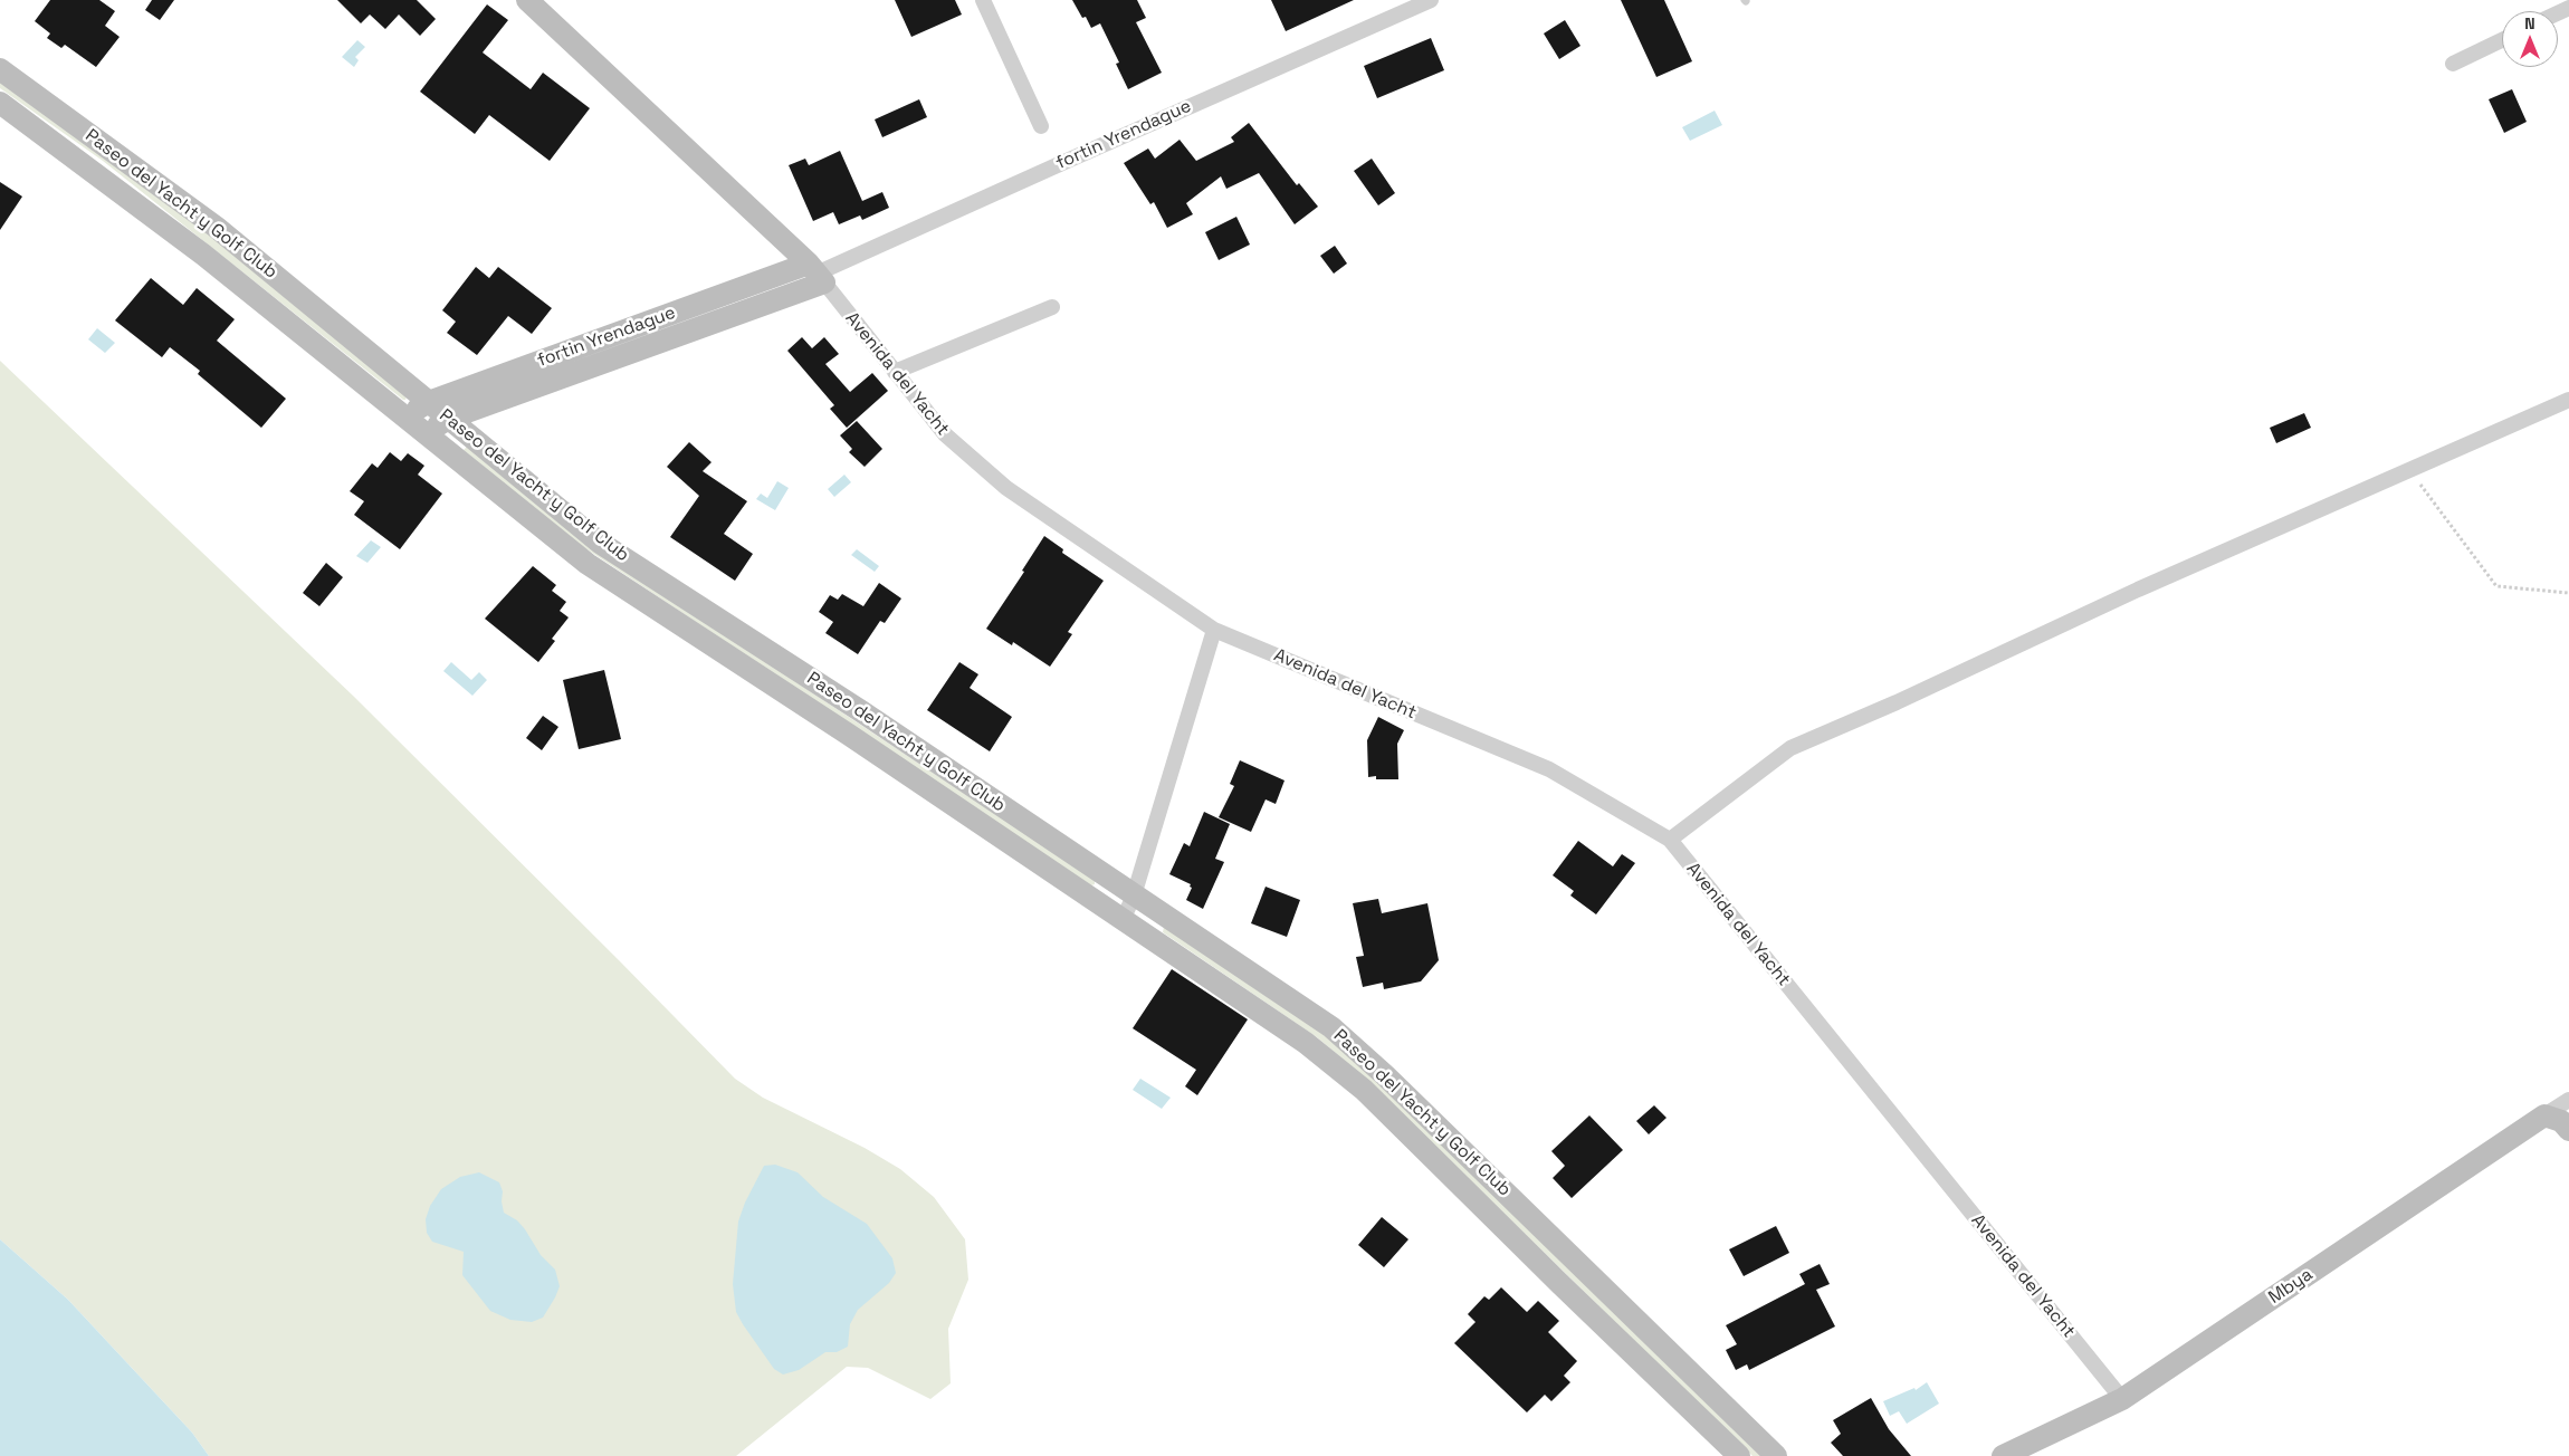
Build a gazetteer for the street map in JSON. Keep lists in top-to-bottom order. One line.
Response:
{"streets":{"main road":["fortin Yrendague","Paseo del Yacht y Golf Club","Avenida del Yacht","Mbya"]},"crossings":[["fortin Yrendague","Paseo del Yacht y Golf Club"],["fortin Yrendague","Avenida del Yacht"],["Avenida del Yacht","Mbya"]],"north":"top"}
